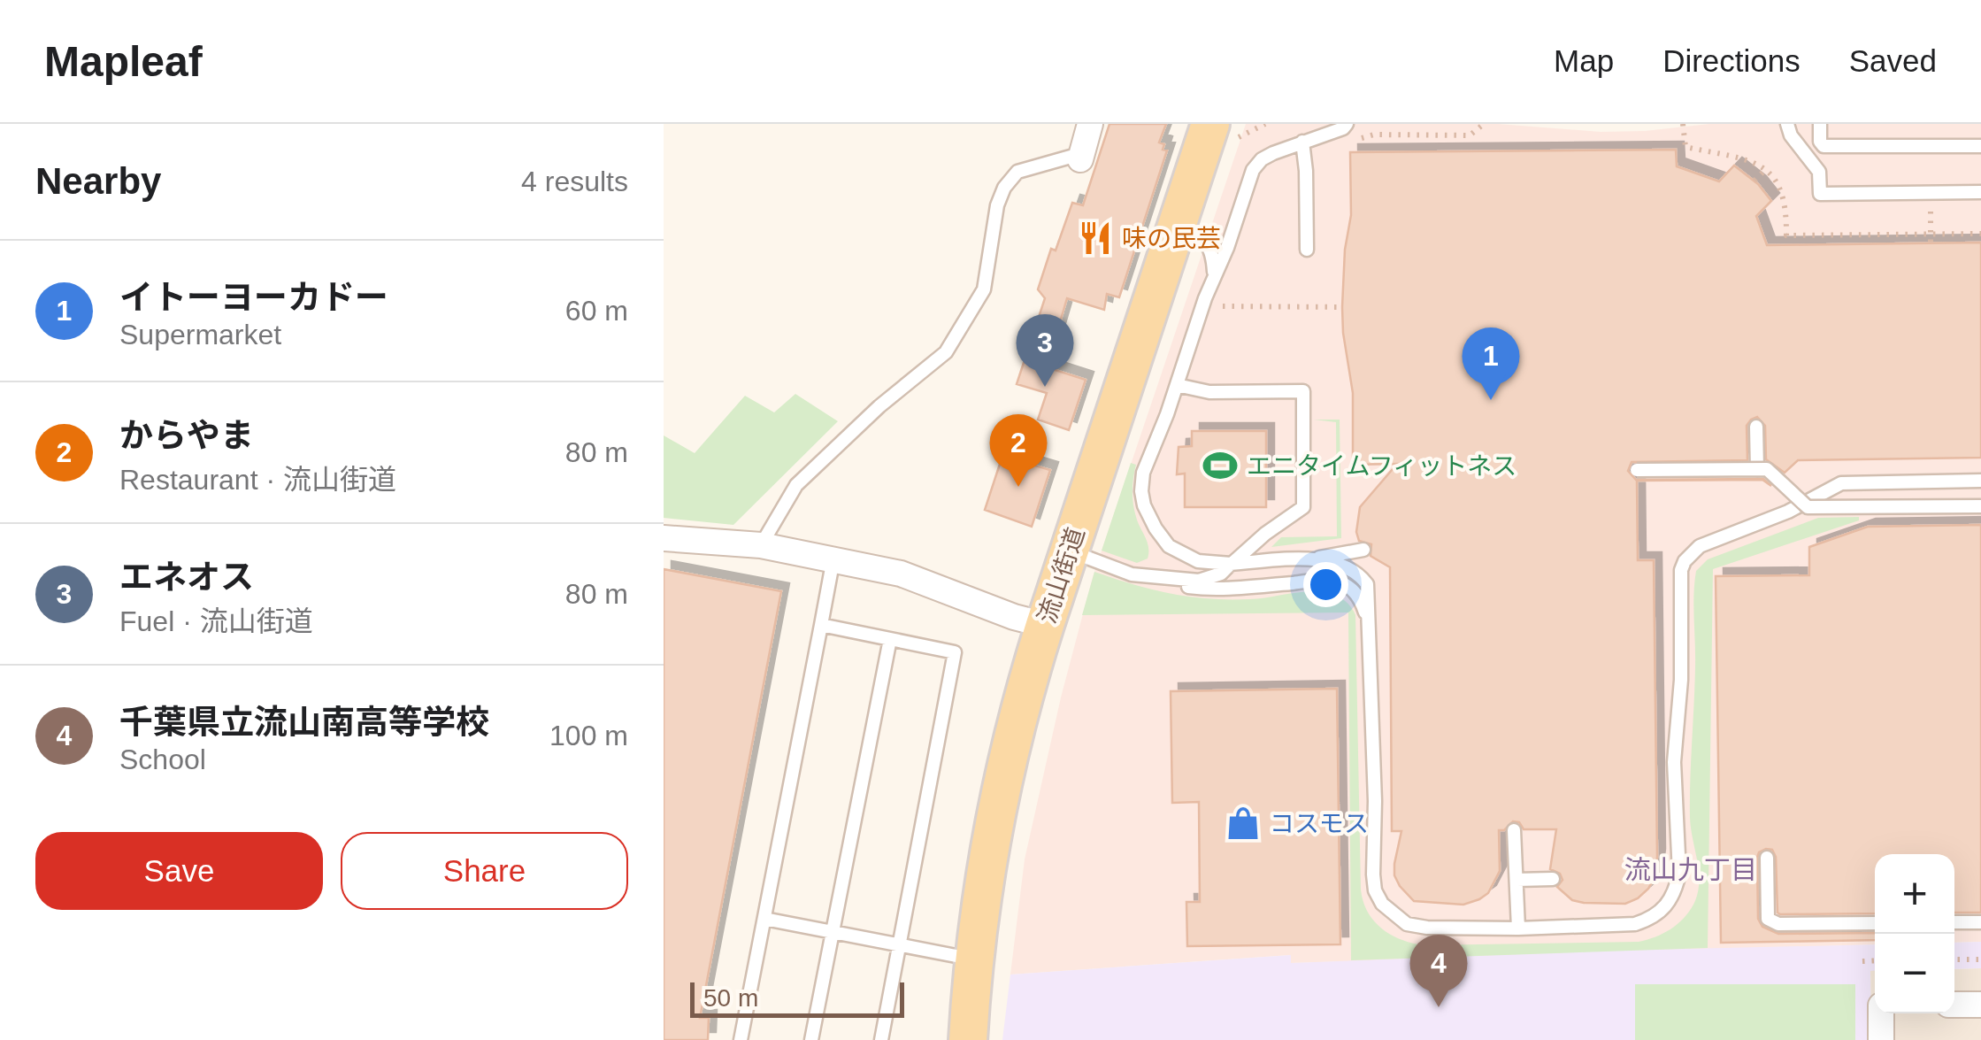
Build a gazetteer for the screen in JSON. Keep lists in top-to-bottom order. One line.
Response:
{"streets":{"main road":["流山街道"]},"districts":["流山九丁目"],"places":{"restaurant":["味の民芸"],"sports":["エニタイムフィットネス"],"shop":["コスモス"]},"scale_bar":"50 m","page":{"header":"Mapleaf","nav":["Map","Directions","Saved"],"heading":["Nearby","4 results"],"list":[{"mark":"1","name":"イトーヨーカドー","note":"Supermarket","value":"60 m"},{"mark":"2","name":"からやま","note":"Restaurant · 流山街道","value":"80 m"},{"mark":"3","name":"エネオス","note":"Fuel · 流山街道","value":"80 m"},{"mark":"4","name":"千葉県立流山南高等学校","note":"School","value":"100 m"}],"pins":["3","1","2","4"],"buttons":["Save","Share"],"map_buttons":["+","−"],"scale":"50 m"}}
